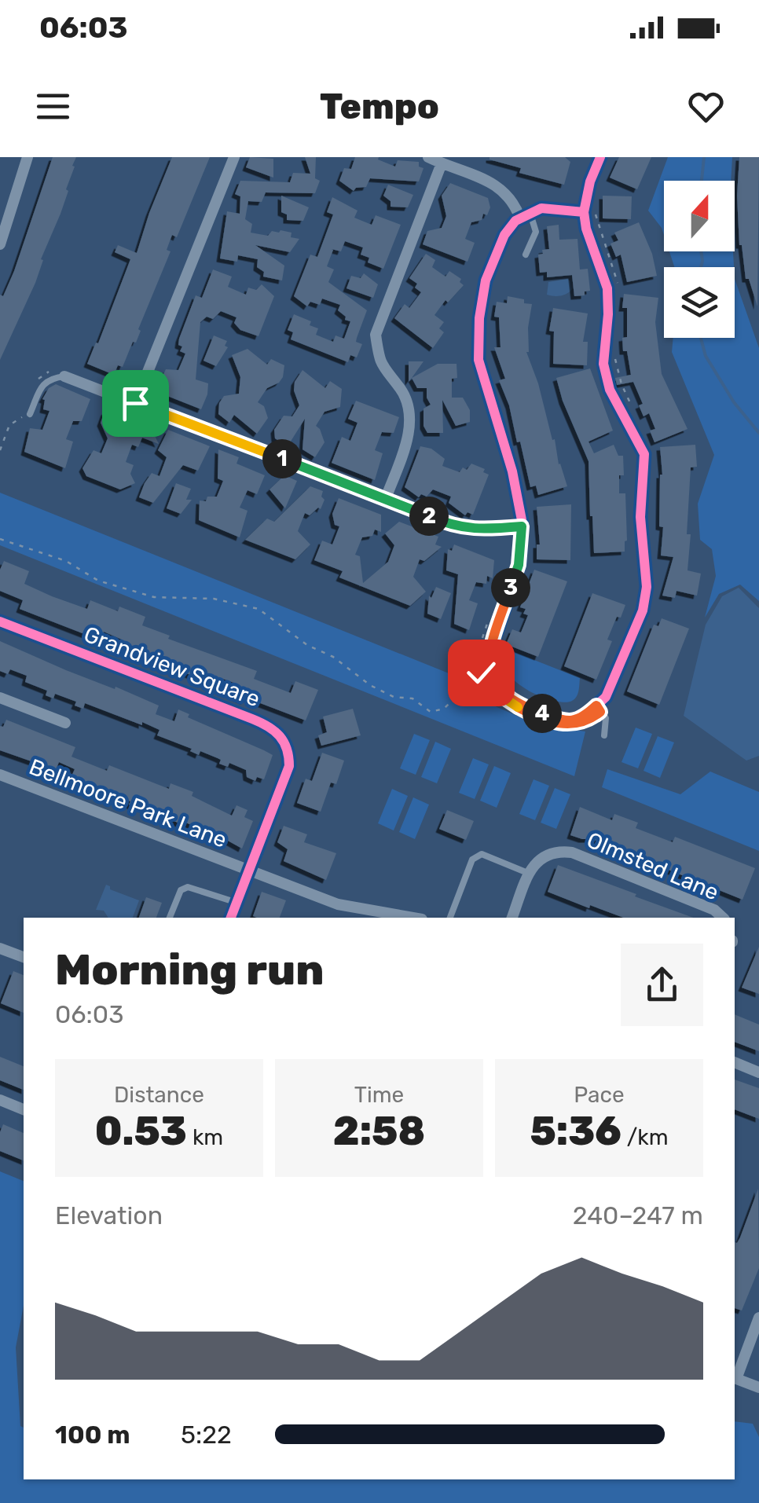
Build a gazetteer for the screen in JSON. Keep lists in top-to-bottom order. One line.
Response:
{"streets":{"street":["Grandview Square","Bellmoore Park Lane","Olmsted Lane"]},"crossings":[["Grandview Square","Bellmoore Park Lane"]],"north":"top","page":{"status":"06:03","header":"Tempo","pins":["1","2","3","4"],"heading":["Morning run","06:03"],"stats":[["Distance","0.53 km"],["Time","2:58"],["Pace","5:36 /km"]],"chart":["Elevation","240–247 m"],"list":[{"name":"100 m","note":"5:22"}]}}
